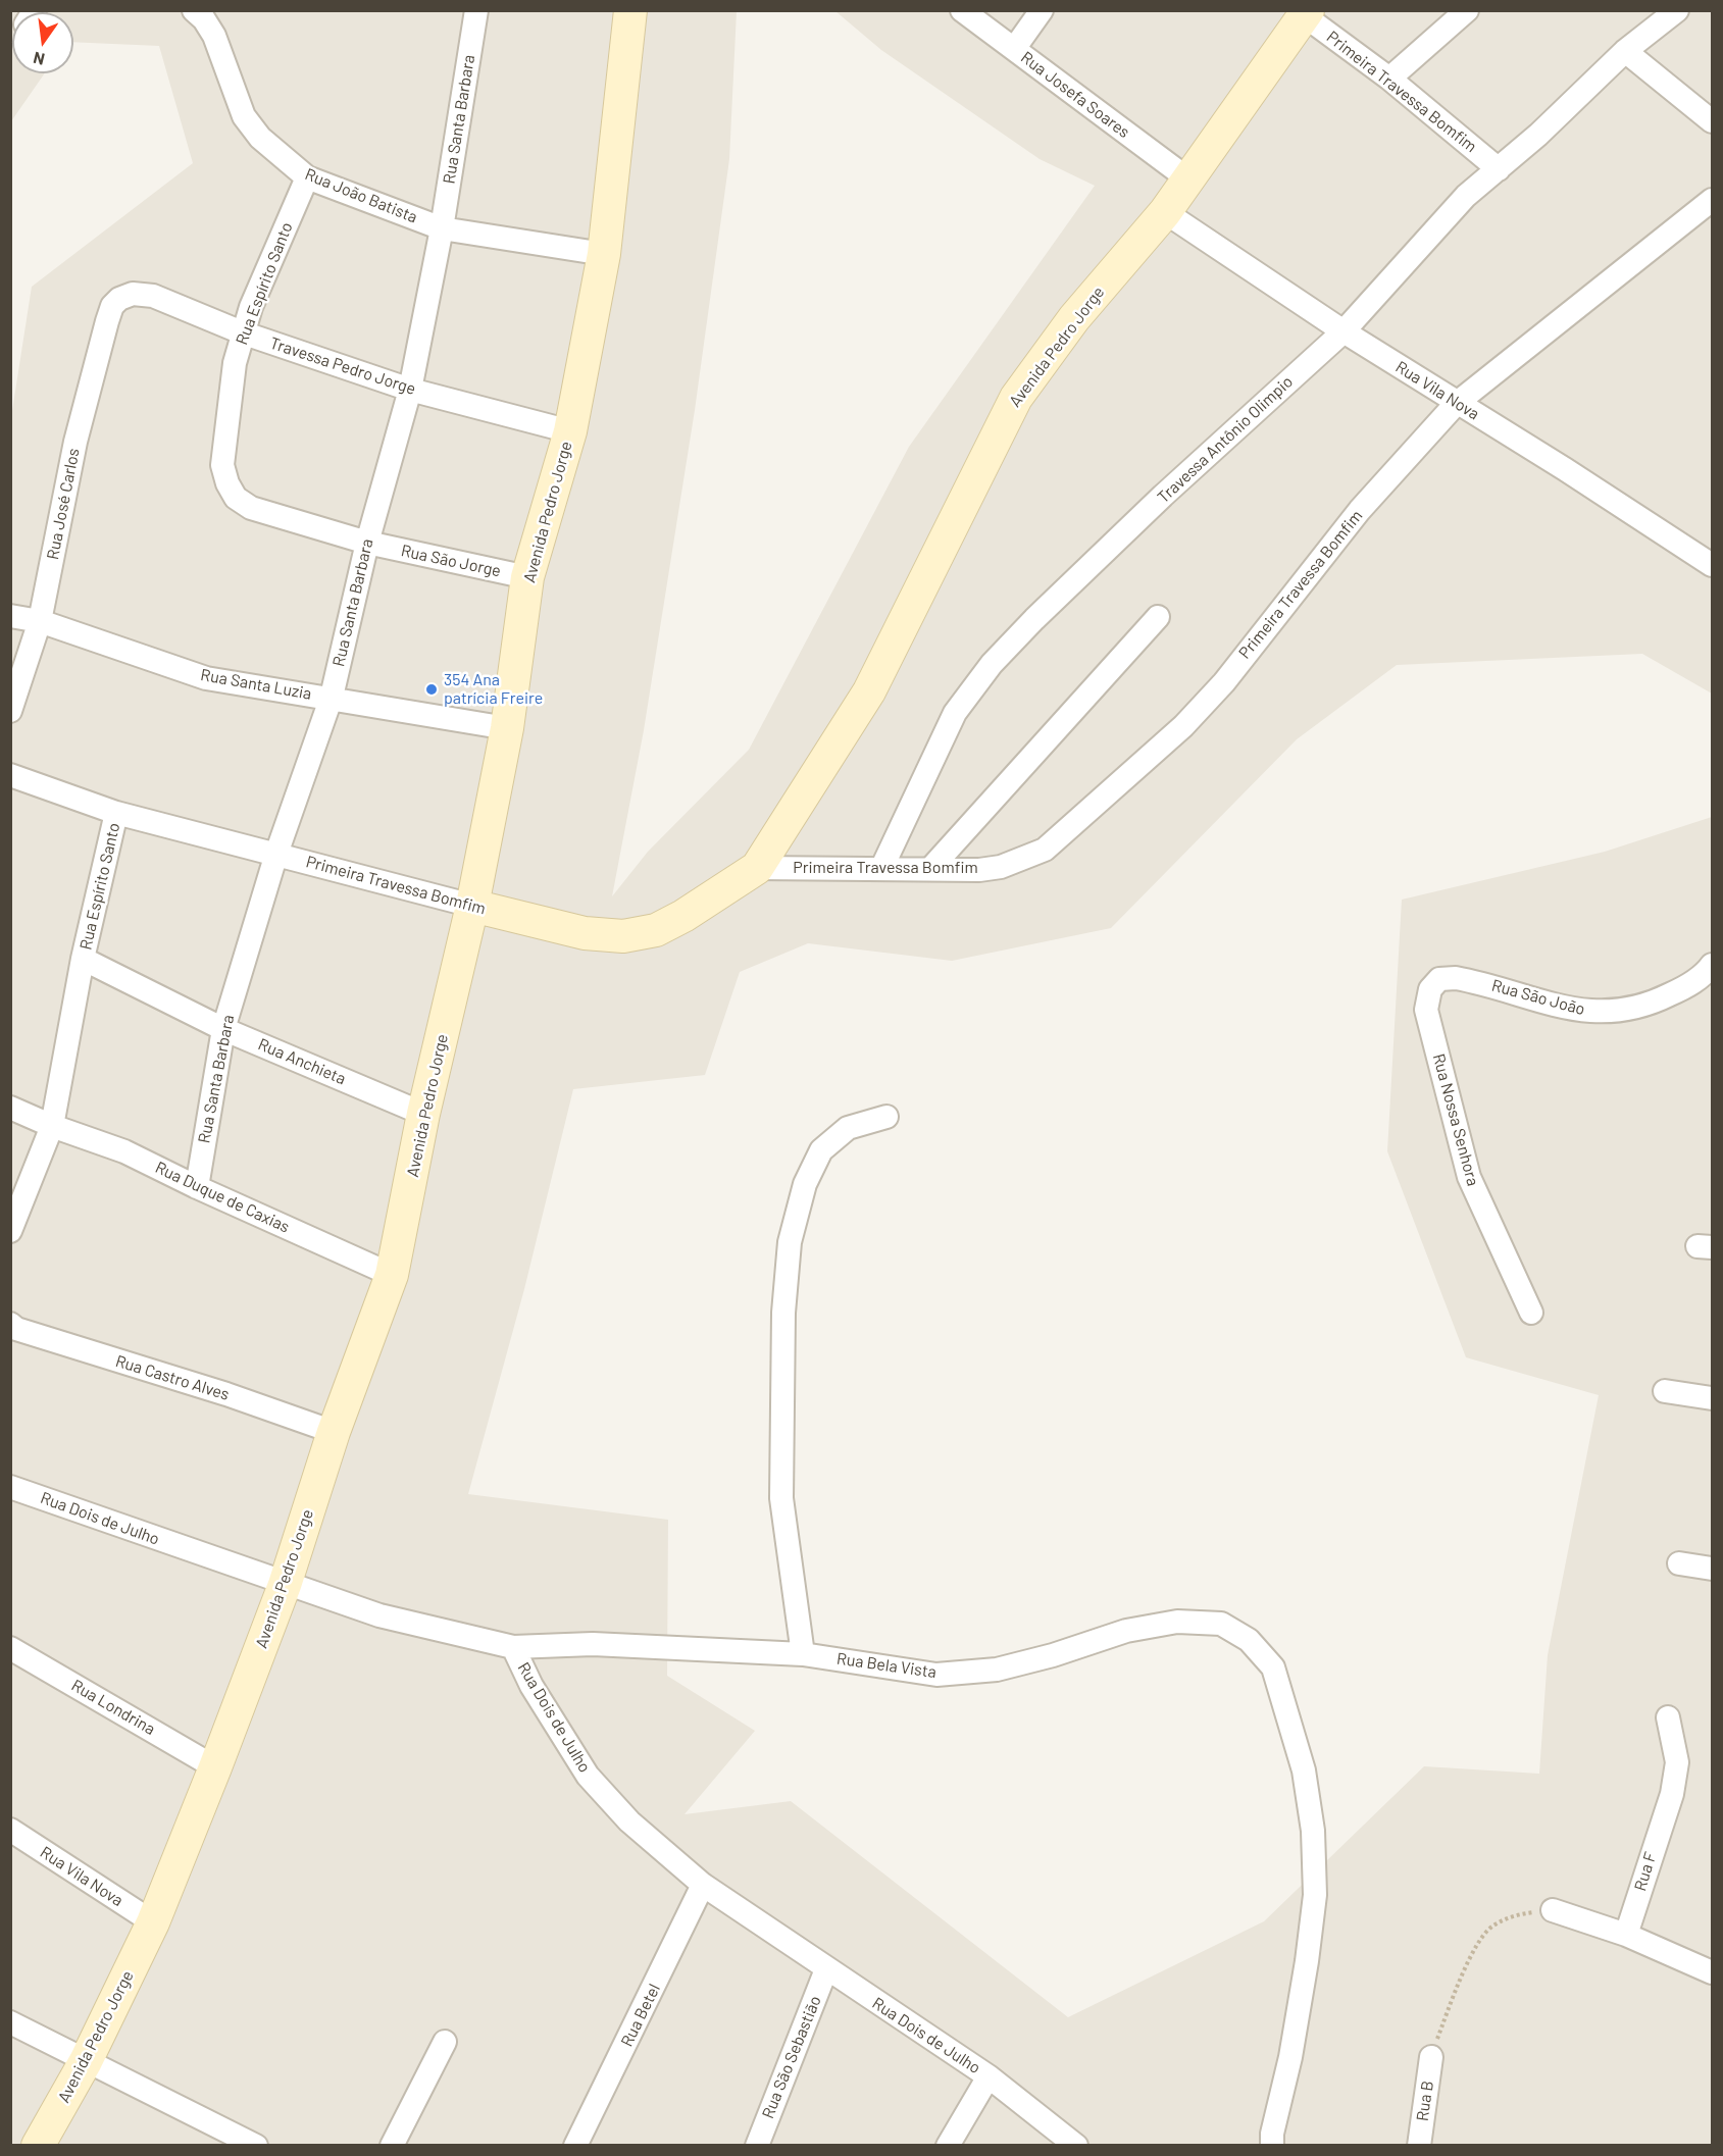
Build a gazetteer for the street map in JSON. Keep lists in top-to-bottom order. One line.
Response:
{"streets":{"street":["Primeira Travessa Bomfim","Rua Josefa Soares","Rua Santa Barbara","Rua João Batista","Rua Espírito Santo","Avenida Pedro Jorge","Travessa Pedro Jorge","Rua Vila Nova","Travessa Antônio Olimpio","Rua José Carlos","Rua São Jorge","Rua Santa Luzia","Rua São João","Rua Anchieta","Rua Nossa Senhora","Rua Duque de Caxias","Rua Castro Alves","Rua Dois de Julho","Rua Bela Vista","Rua Londrina","Rua F","Rua Betel","Rua São Sebastião","Rua B"]},"crossings":[["Primeira Travessa Bomfim","Rua Santa Barbara"],["Primeira Travessa Bomfim","Rua Espírito Santo"],["Primeira Travessa Bomfim","Avenida Pedro Jorge"],["Primeira Travessa Bomfim","Rua Vila Nova"],["Primeira Travessa Bomfim","Travessa Antônio Olimpio"],["Rua Josefa Soares","Avenida Pedro Jorge"],["Rua Santa Barbara","Rua João Batista"],["Rua Santa Barbara","Travessa Pedro Jorge"],["Rua Santa Barbara","Rua São Jorge"],["Rua Santa Barbara","Rua Santa Luzia"],["Rua Santa Barbara","Rua Anchieta"],["Rua Santa Barbara","Rua Duque de Caxias"],["Rua João Batista","Rua Espírito Santo"],["Rua João Batista","Avenida Pedro Jorge"],["Rua Espírito Santo","Travessa Pedro Jorge"],["Rua Espírito Santo","Rua São Jorge"],["Rua Espírito Santo","Rua Anchieta"],["Rua Espírito Santo","Rua Duque de Caxias"],["Avenida Pedro Jorge","Travessa Pedro Jorge"],["Avenida Pedro Jorge","Rua Vila Nova"],["Avenida Pedro Jorge","Rua São Jorge"],["Avenida Pedro Jorge","Rua Santa Luzia"],["Avenida Pedro Jorge","Rua Anchieta"],["Avenida Pedro Jorge","Rua Duque de Caxias"],["Avenida Pedro Jorge","Rua Castro Alves"],["Avenida Pedro Jorge","Rua Dois de Julho"],["Avenida Pedro Jorge","Rua Londrina"],["Travessa Pedro Jorge","Rua José Carlos"],["Rua Vila Nova","Travessa Antônio Olimpio"],["Rua José Carlos","Rua Santa Luzia"],["Rua São João","Rua Nossa Senhora"],["Rua Dois de Julho","Rua Bela Vista"],["Rua Dois de Julho","Rua Betel"],["Rua Dois de Julho","Rua São Sebastião"]],"places":["354 Ana patrícia Freire"],"north":"bottom"}
